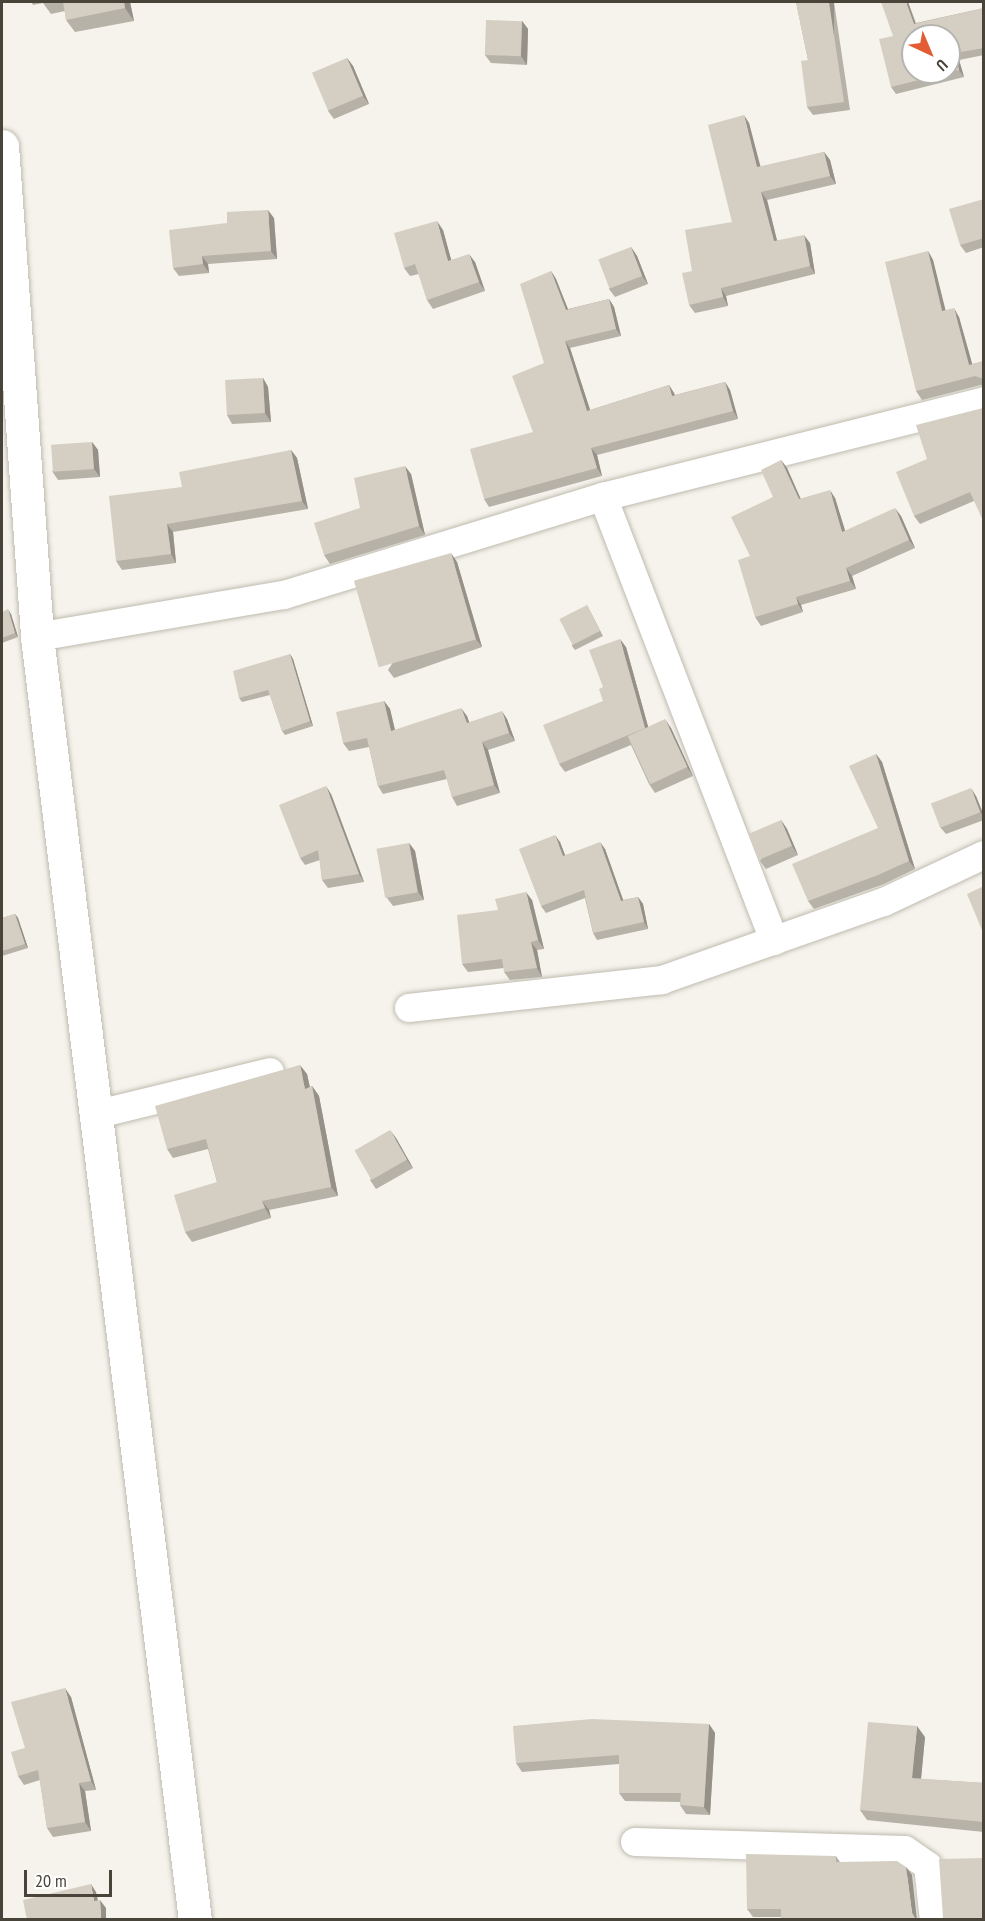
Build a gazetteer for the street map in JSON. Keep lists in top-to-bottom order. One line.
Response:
{"scale_bar":"20 m","north":"bottom right"}
